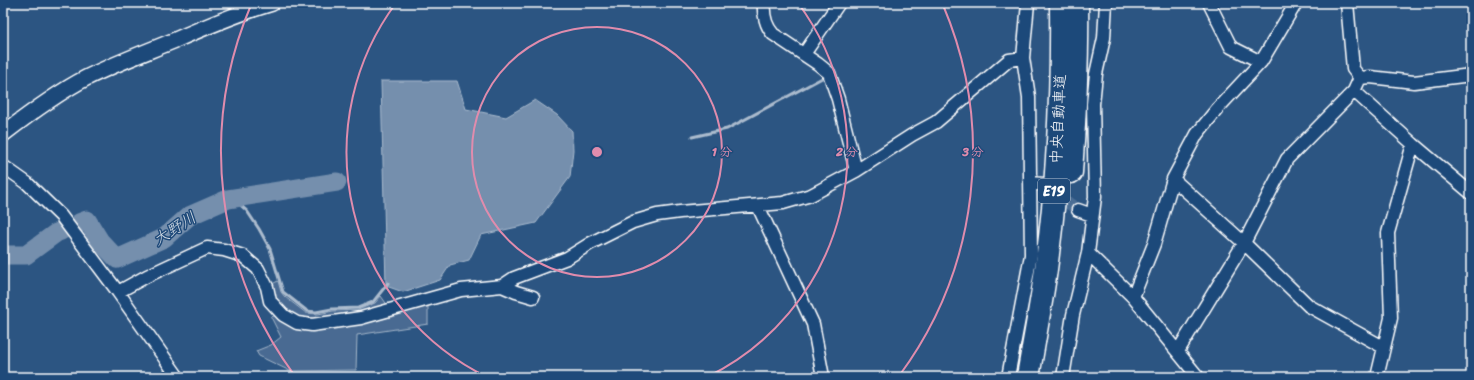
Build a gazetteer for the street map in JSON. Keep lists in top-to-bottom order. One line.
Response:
{"streets":{"highway":["中央自動車道","E19"]},"water":["大野川"],"rings":["1 分","2 分","3 分"]}
